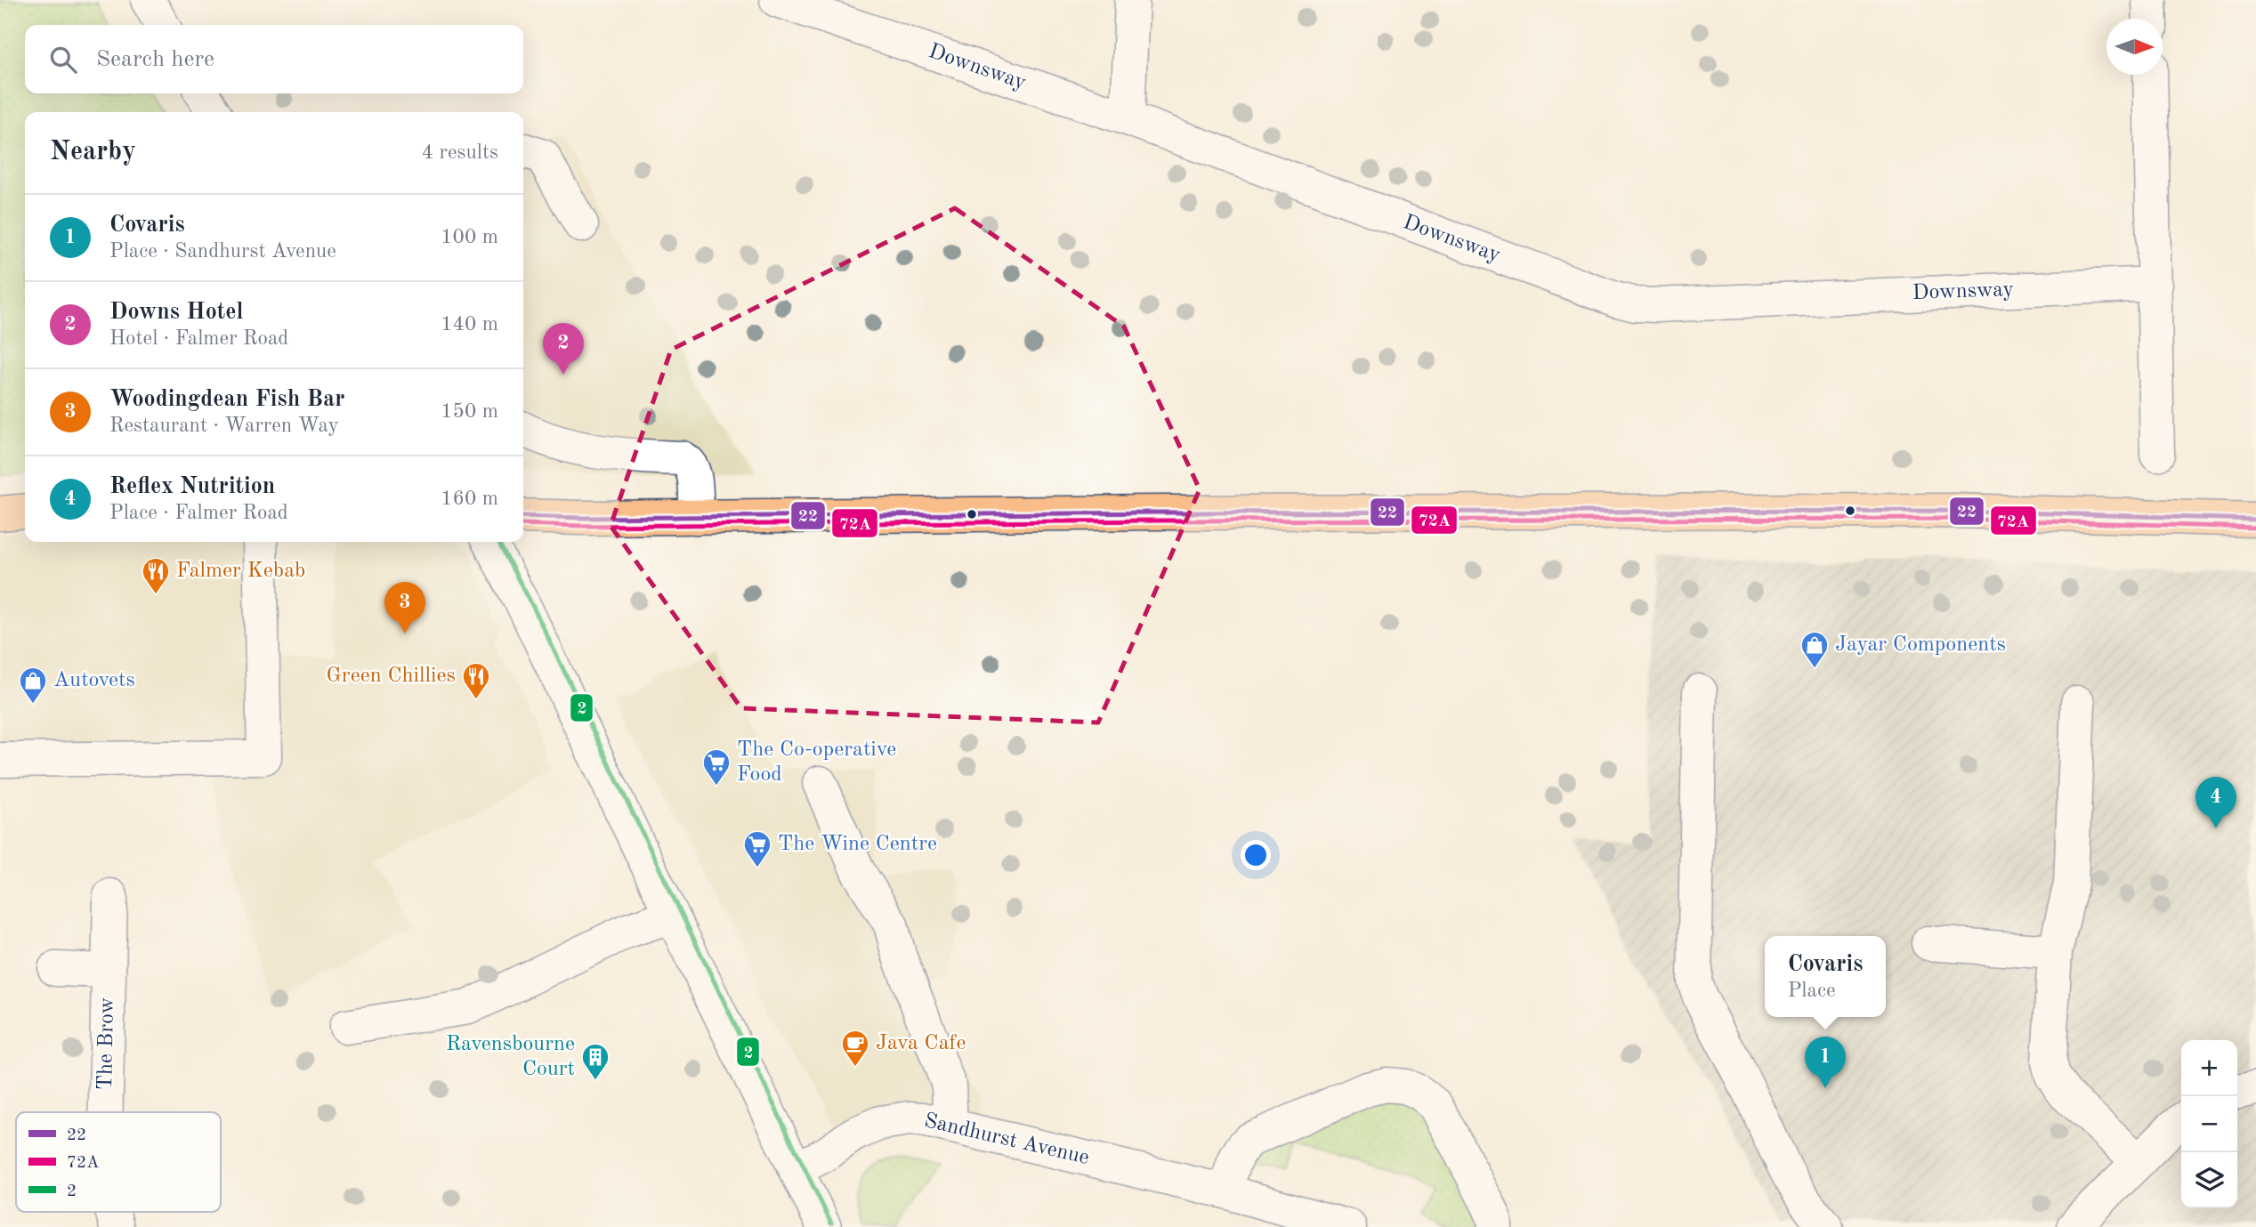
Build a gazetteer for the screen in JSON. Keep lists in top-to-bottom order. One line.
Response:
{"streets":{"street":["Downsway","The Brow","Sandhurst Avenue"]},"places":{"restaurant":["Falmer Kebab","Green Chillies"],"shop":["Jayar Components","Autovets"],"supermarket":["The Co-operative Food","The Wine Centre"],"cafe":["Java Cafe"],"building":["Ravensbourne Court"]},"lines":["transit line 22","transit line 72A","transit line 2"],"legend":["22","72A","2"],"north":"right","page":{"search":"Search here","heading":["Nearby","4 results"],"list":[{"mark":"1","name":"Covaris","note":"Place · Sandhurst Avenue","value":"100 m"},{"mark":"2","name":"Downs Hotel","note":"Hotel · Falmer Road","value":"140 m"},{"mark":"3","name":"Woodingdean Fish Bar","note":"Restaurant · Warren Way","value":"150 m"},{"mark":"4","name":"Reflex Nutrition","note":"Place · Falmer Road","value":"160 m"}],"pins":["2","3","4","1"],"popup":["Covaris","Place"],"map_buttons":["+","−"]}}
